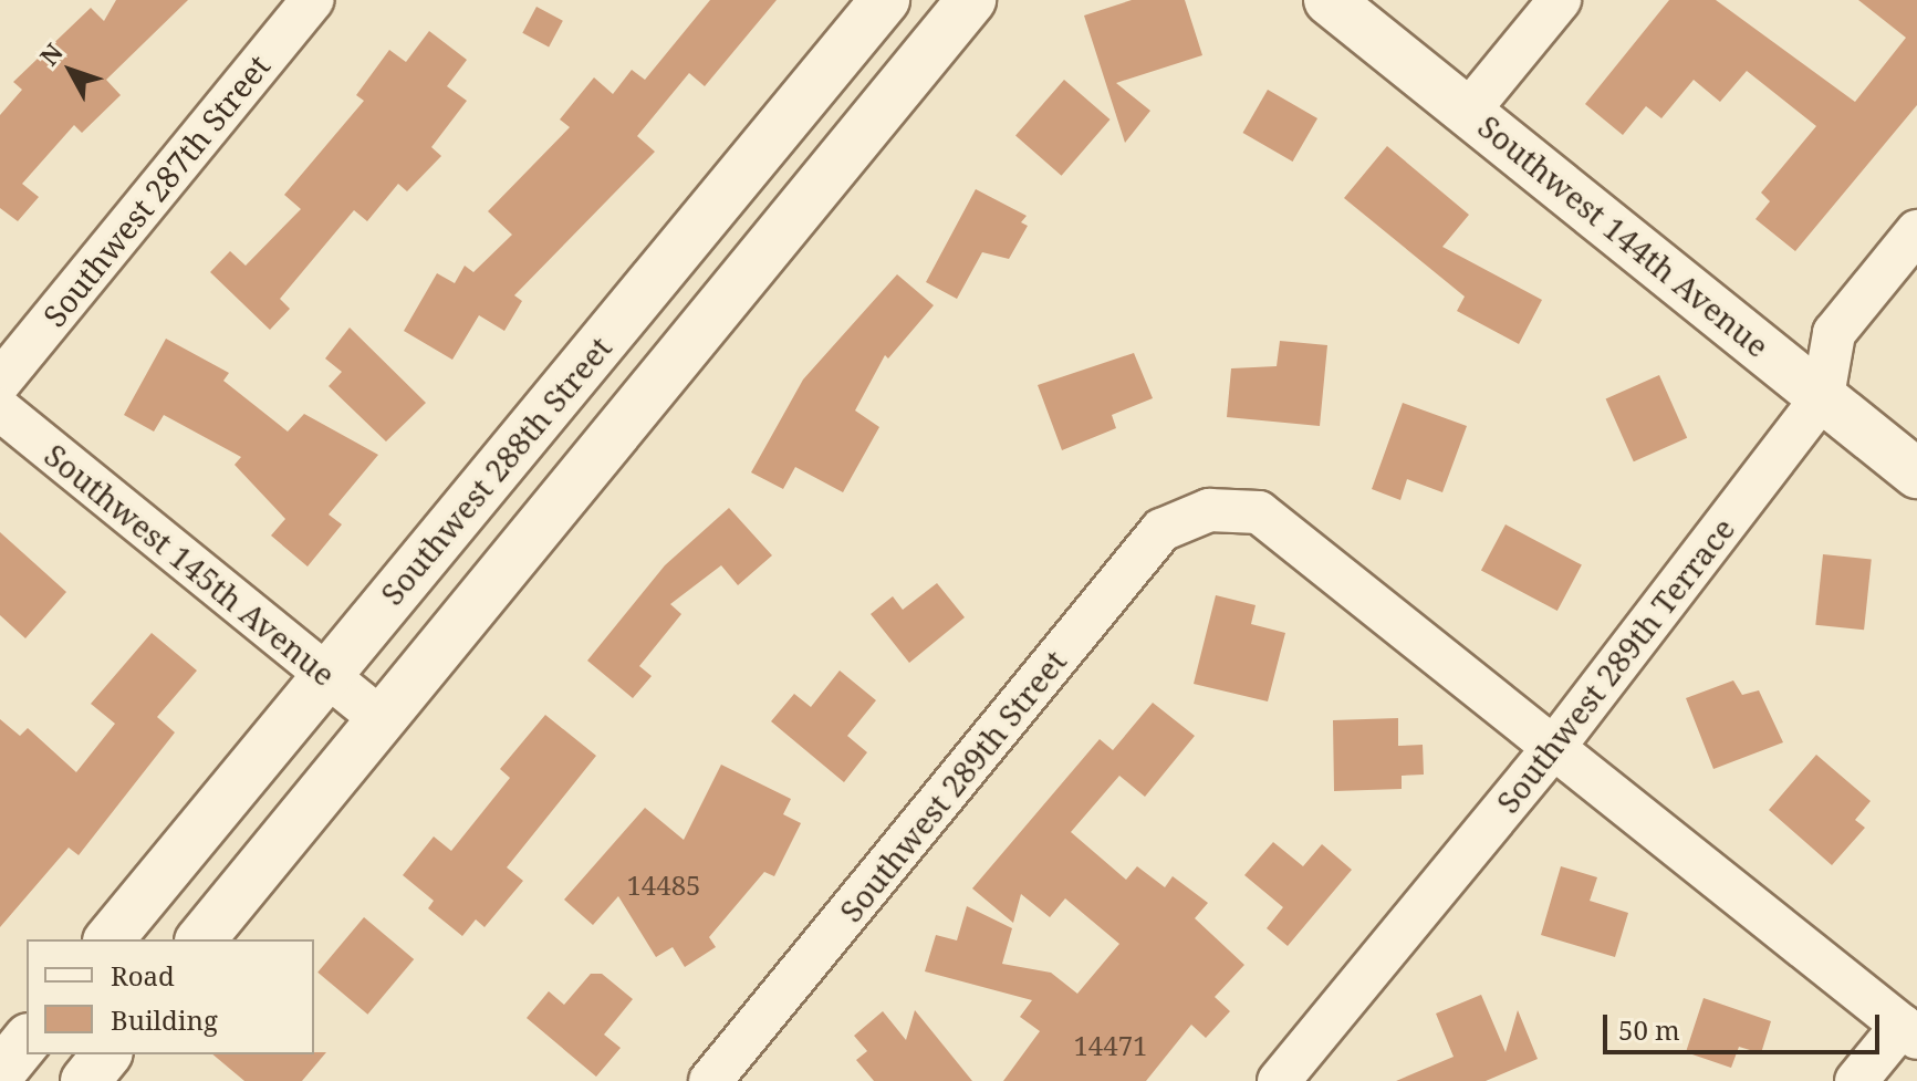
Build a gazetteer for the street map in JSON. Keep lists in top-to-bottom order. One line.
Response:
{"streets":{"main road":["Southwest 144th Avenue","Southwest 288th Street"],"street":["Southwest 287th Street","Southwest 145th Avenue","Southwest 289th Terrace","Southwest 289th Street"]},"crossings":[["Southwest 144th Avenue","Southwest 289th Terrace"],["Southwest 288th Street","Southwest 145th Avenue"],["Southwest 289th Terrace","Southwest 289th Street"]],"house_numbers":["14485","14471"],"legend":["Road","Building"],"scale_bar":"50 m","north":"top left"}
